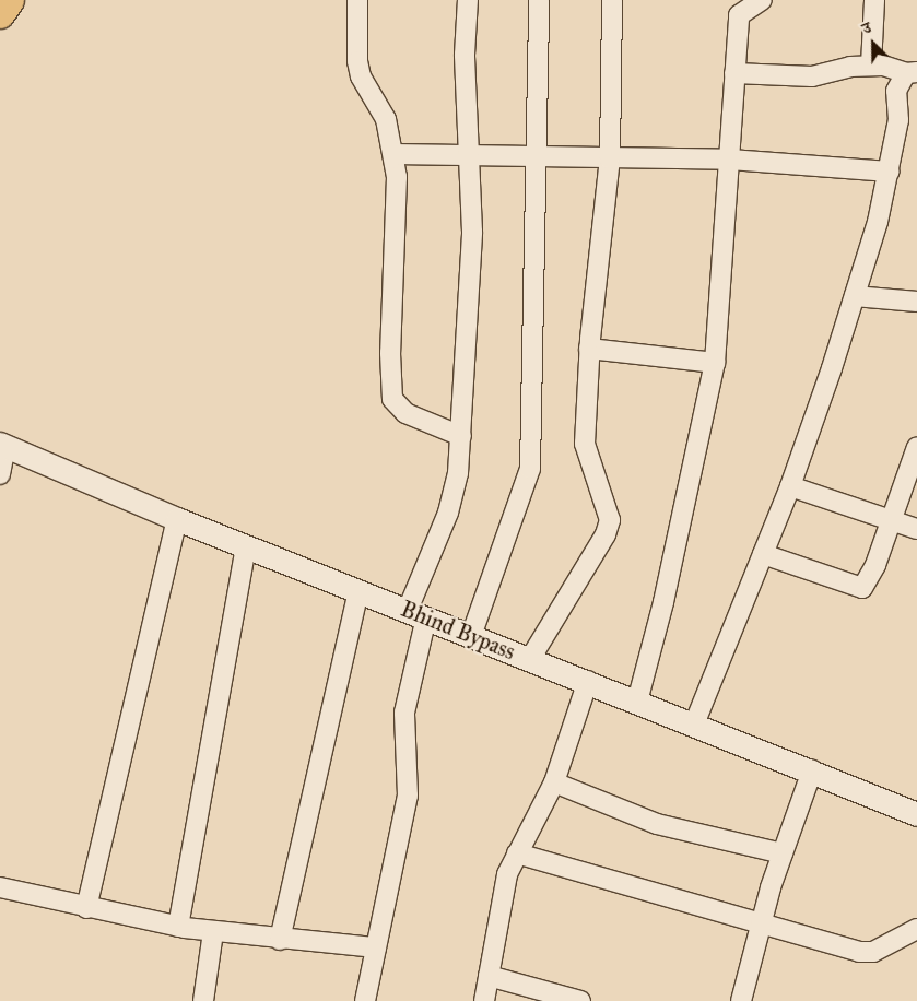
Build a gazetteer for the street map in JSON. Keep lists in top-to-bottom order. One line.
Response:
{"streets":{"street":["Bhind Bypass"]},"north":"top left"}
